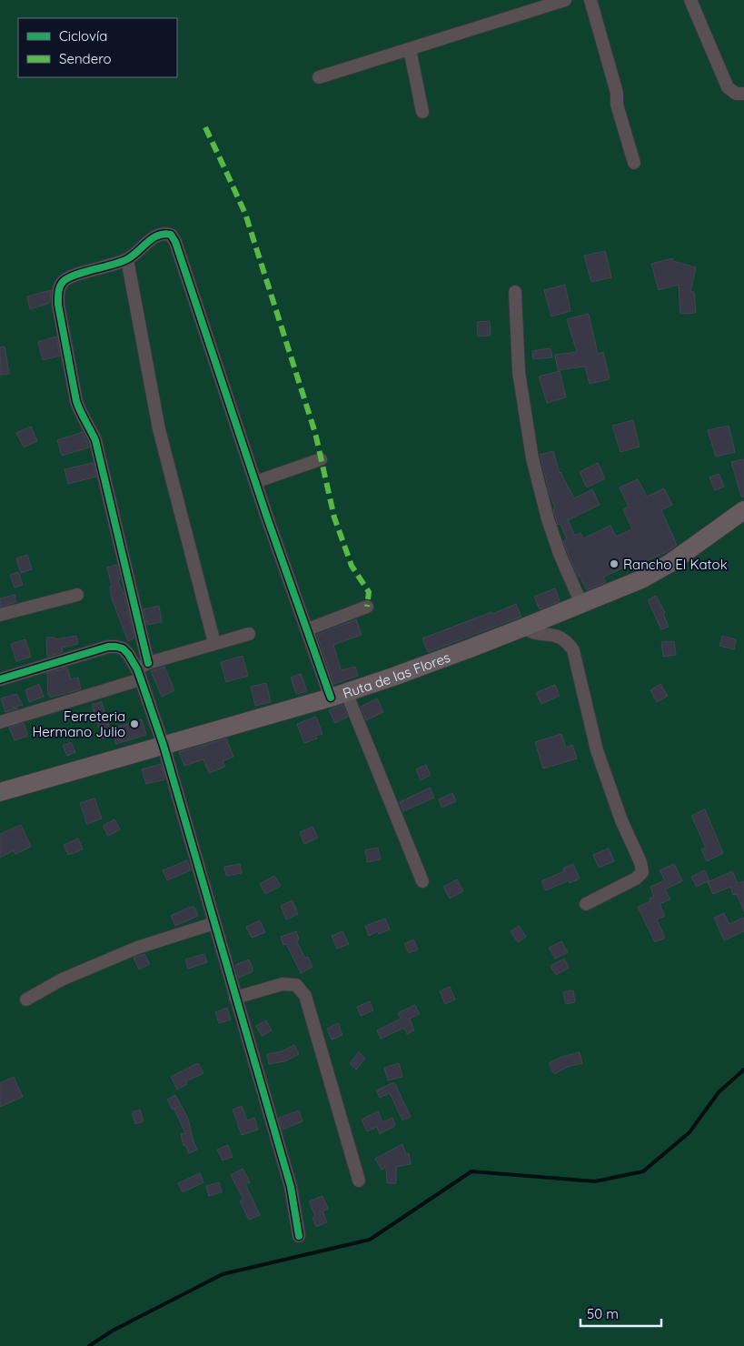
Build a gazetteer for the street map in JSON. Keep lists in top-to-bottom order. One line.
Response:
{"streets":{"main road":["Ruta de las Flores"]},"places":["Rancho El Katok","Ferreteria Hermano Julio"],"legend":["Ciclovía","Sendero"],"scale_bar":"50 m"}
